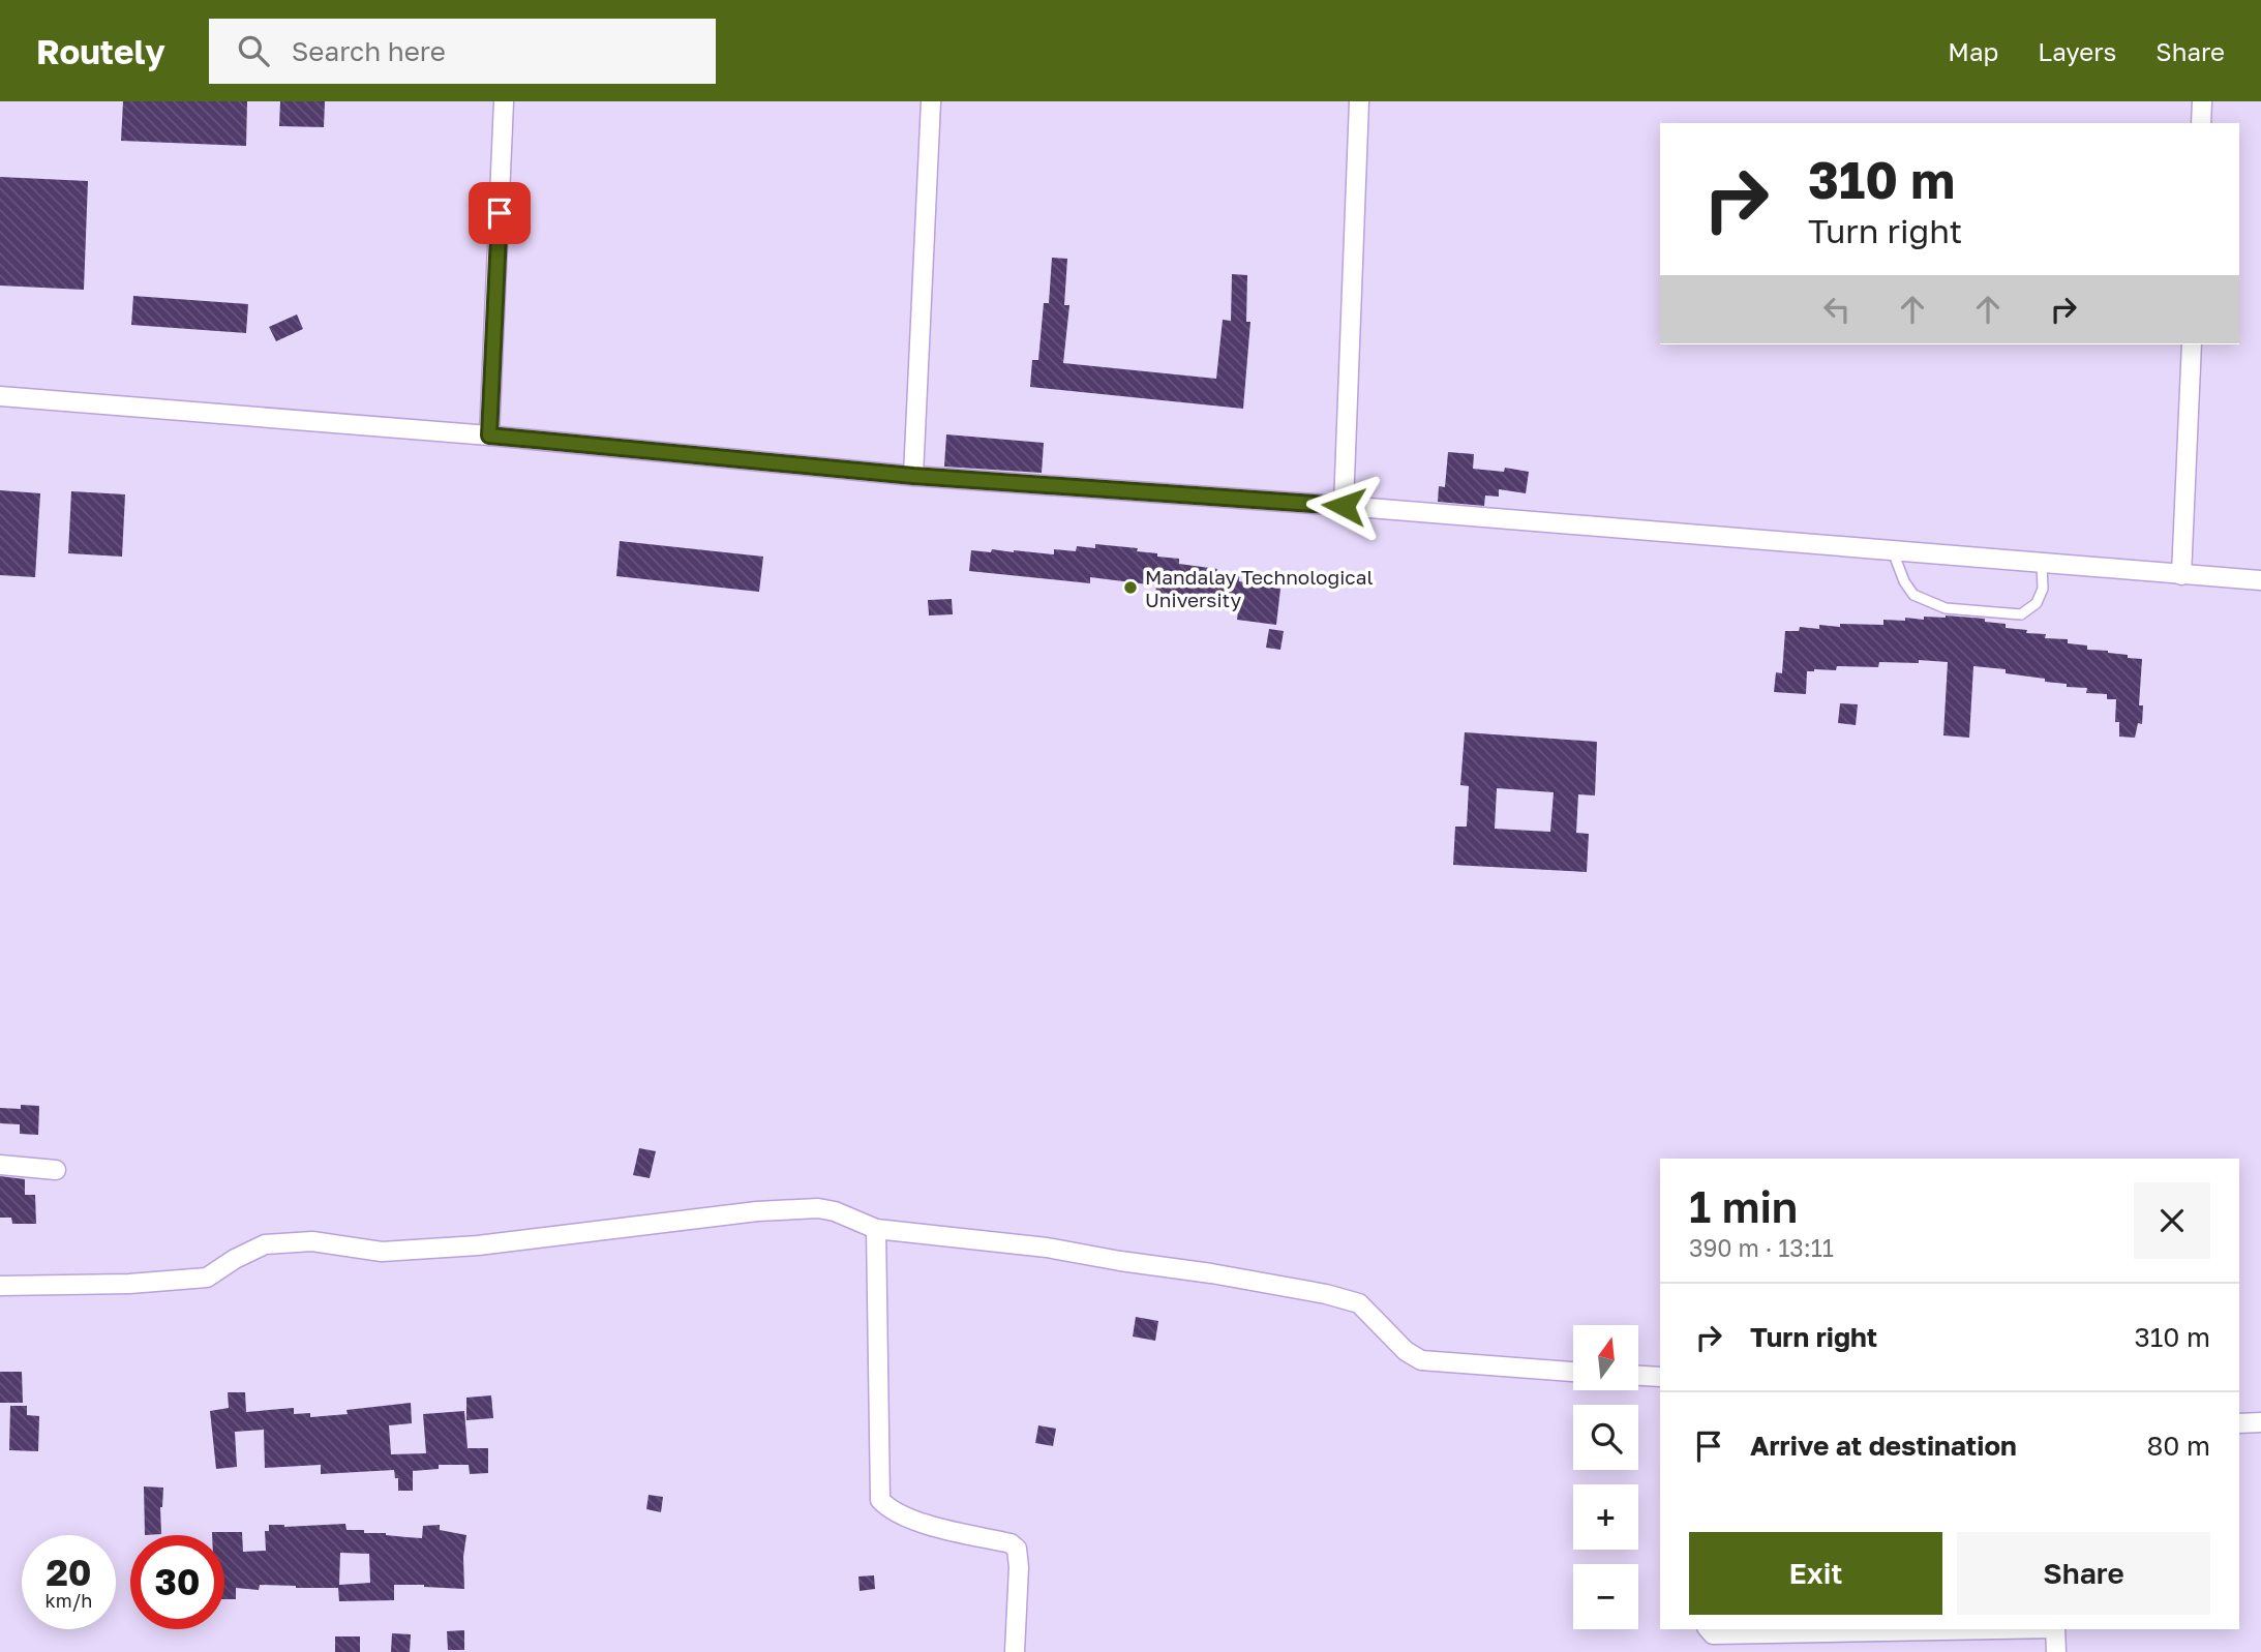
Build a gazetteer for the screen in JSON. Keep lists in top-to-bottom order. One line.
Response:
{"places":["Mandalay Technological University"],"north":"top","page":{"header":"Routely","search":"Search here","nav":["Map","Layers","Share"],"turn":["310 m","Turn right"],"heading":["1 min","390 m · 13:11"],"list":[{"name":"Turn right","value":"310 m"},{"name":"Arrive at destination","value":"80 m"}],"map_buttons":["+","−"],"buttons":["Exit","Share"],"speed":"20 km/h","limit":"30"}}
